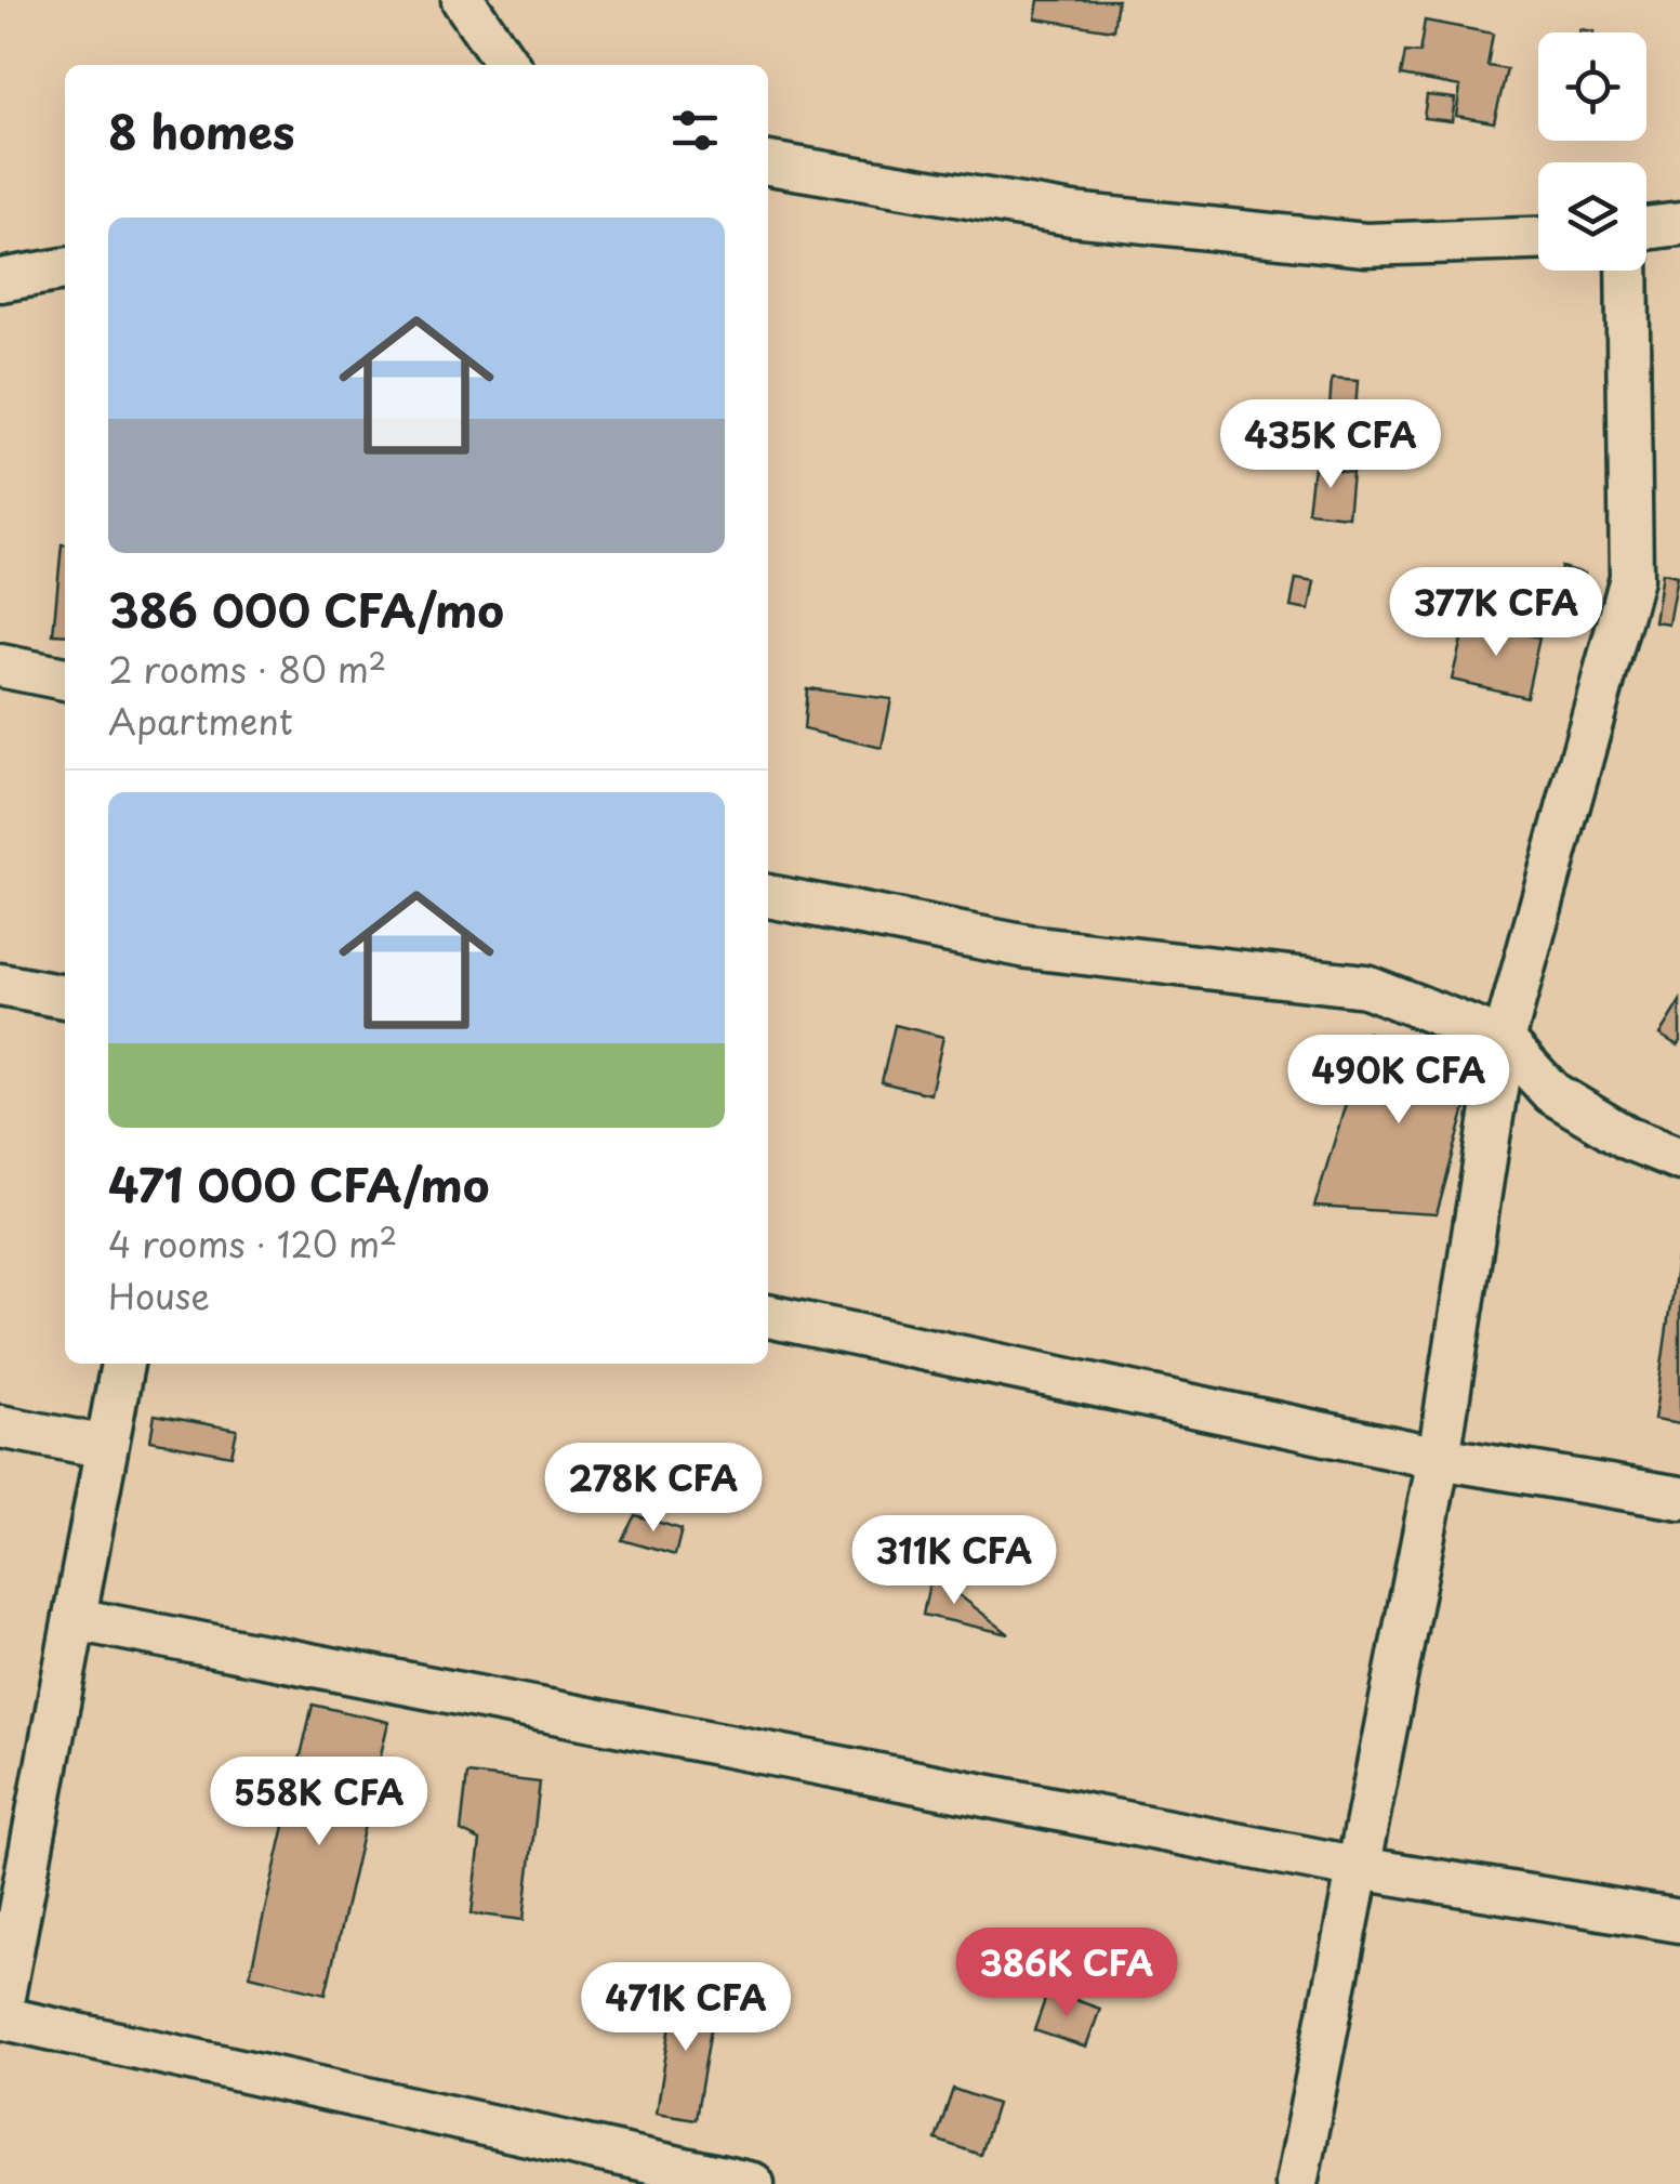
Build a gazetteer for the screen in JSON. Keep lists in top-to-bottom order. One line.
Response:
{"page":{"heading":"8 homes","list":[{"name":"386 000 CFA/mo","note":"2 rooms · 80 m² · Apartment"},{"name":"471 000 CFA/mo","note":"4 rooms · 120 m² · House"}],"price":["435K CFA","377K CFA","490K CFA","278K CFA","311K CFA","558K CFA","386K CFA","471K CFA"]}}
